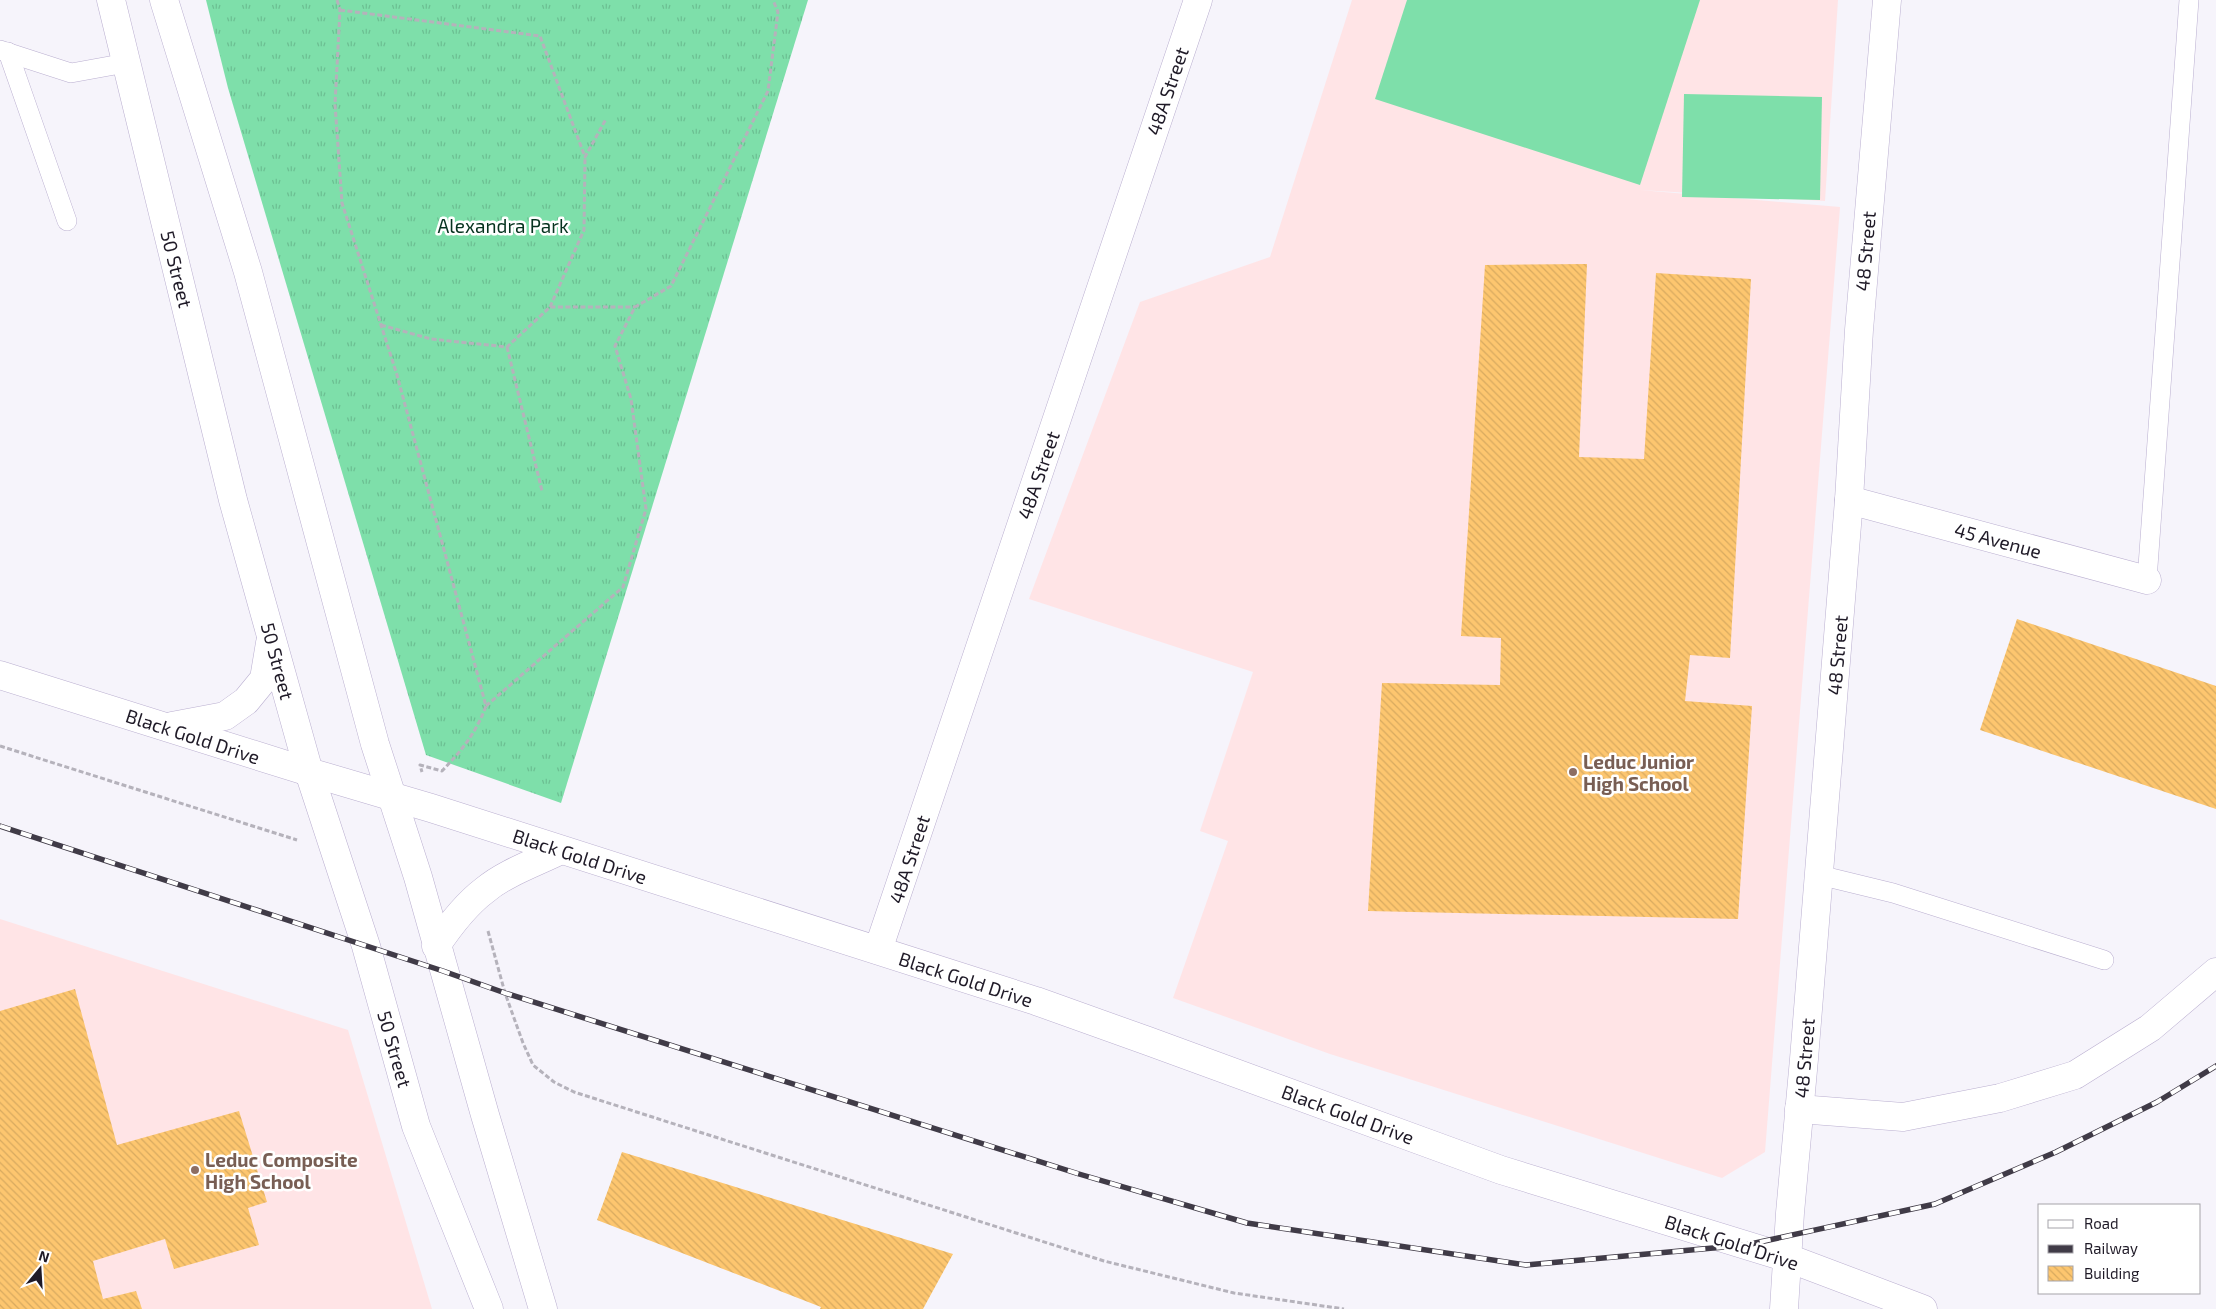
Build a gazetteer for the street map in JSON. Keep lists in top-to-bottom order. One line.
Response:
{"streets":{"main road":["48A Street","48 Street","50 Street","45 Avenue","Black Gold Drive"]},"crossings":[["48A Street","Black Gold Drive"],["48 Street","45 Avenue"],["48 Street","Black Gold Drive"],["50 Street","Black Gold Drive"]],"parks":["Alexandra Park"],"places":["Leduc Junior High School","Leduc Composite High School"],"legend":["Road","Railway","Building"],"north":"top"}
